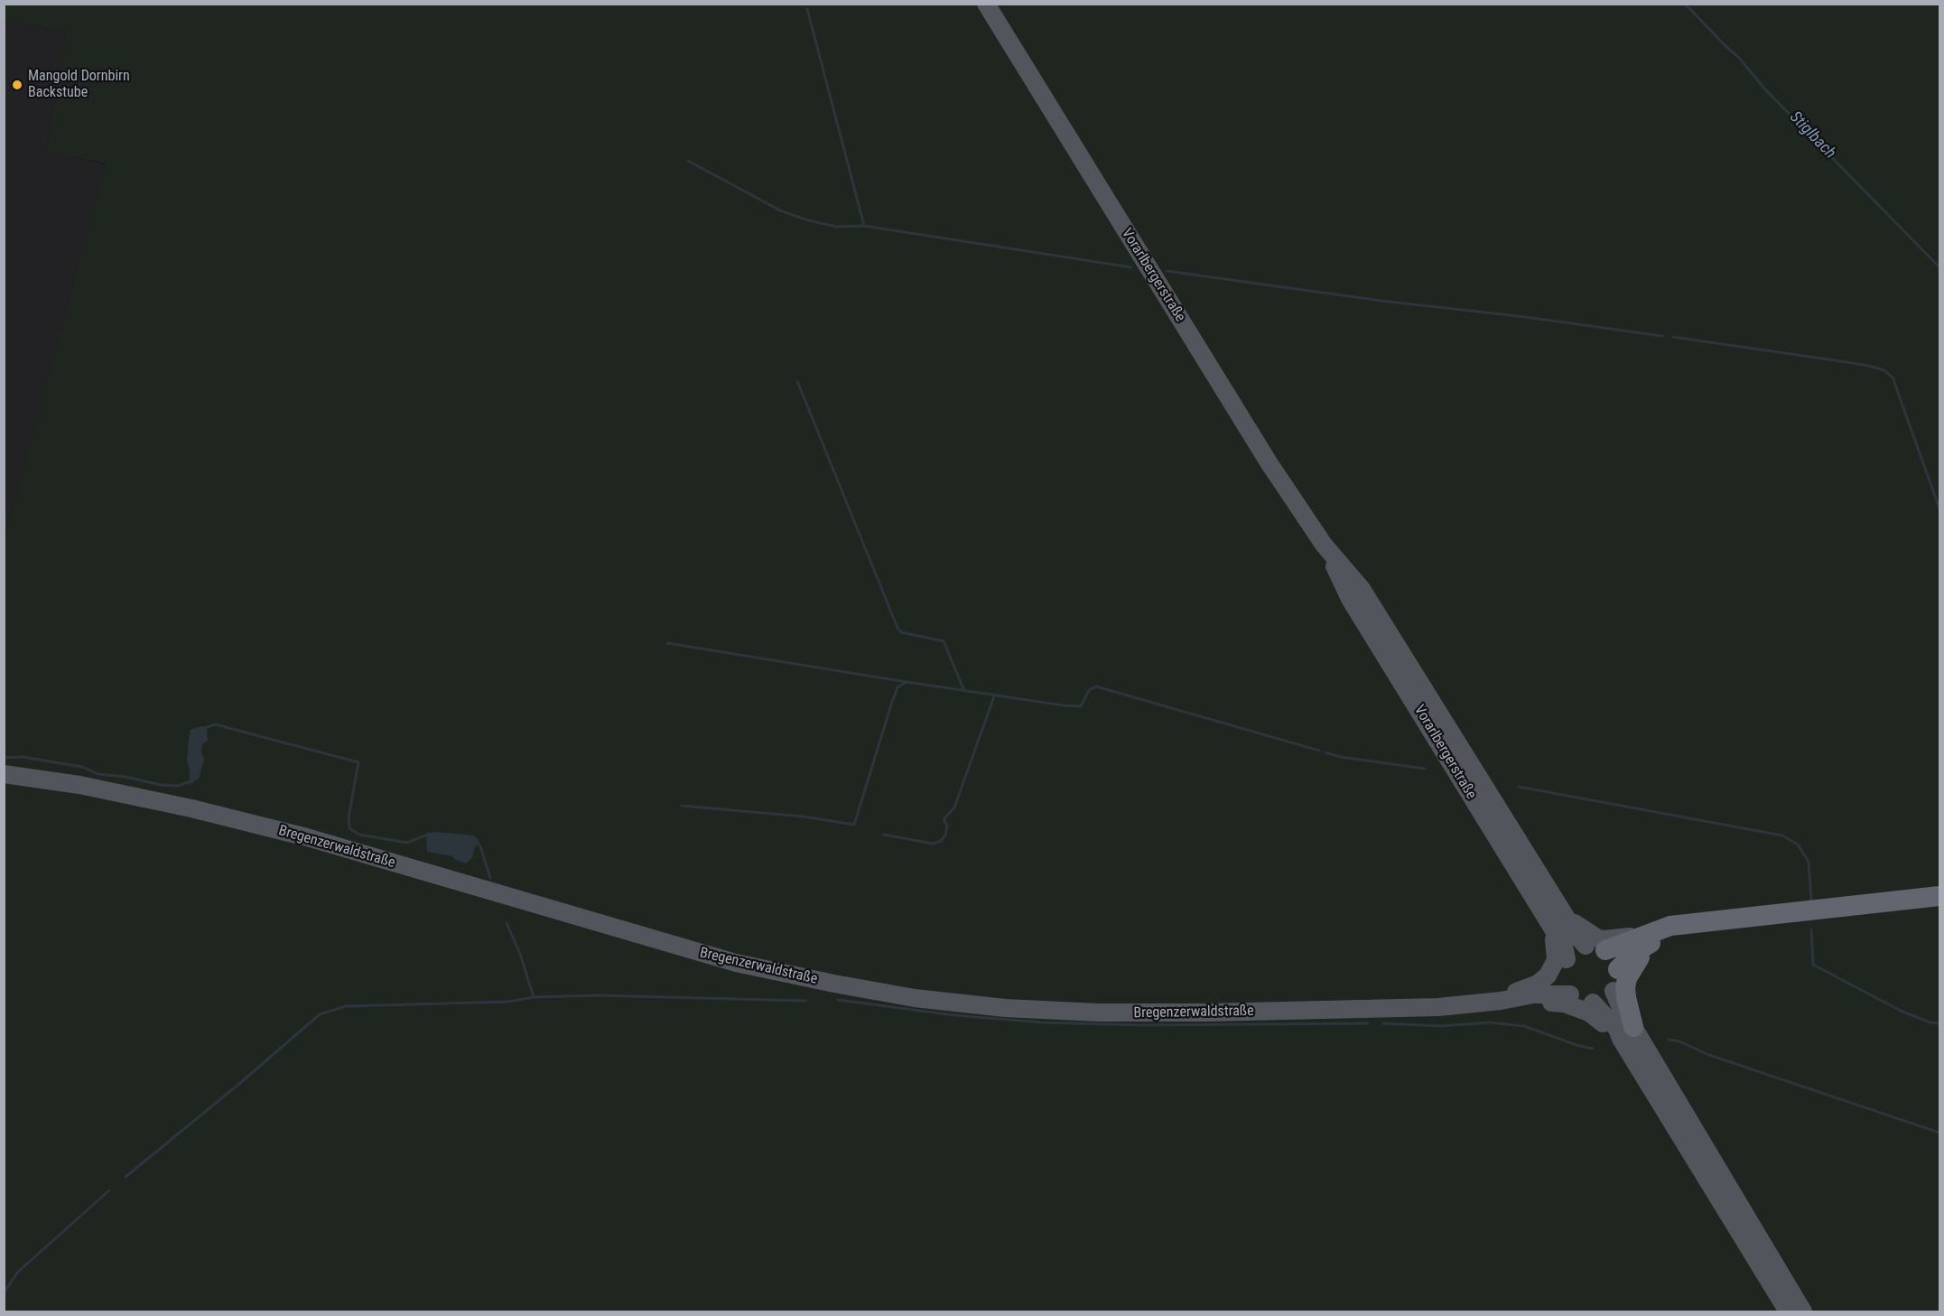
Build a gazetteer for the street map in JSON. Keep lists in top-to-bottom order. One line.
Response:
{"streets":{"main road":["Vorarlbergerstraße","Bregenzerwaldstraße"]},"crossings":[["Vorarlbergerstraße","Bregenzerwaldstraße"]],"water":["Stiglbach"],"places":["Mangold Dornbirn Backstube"]}
